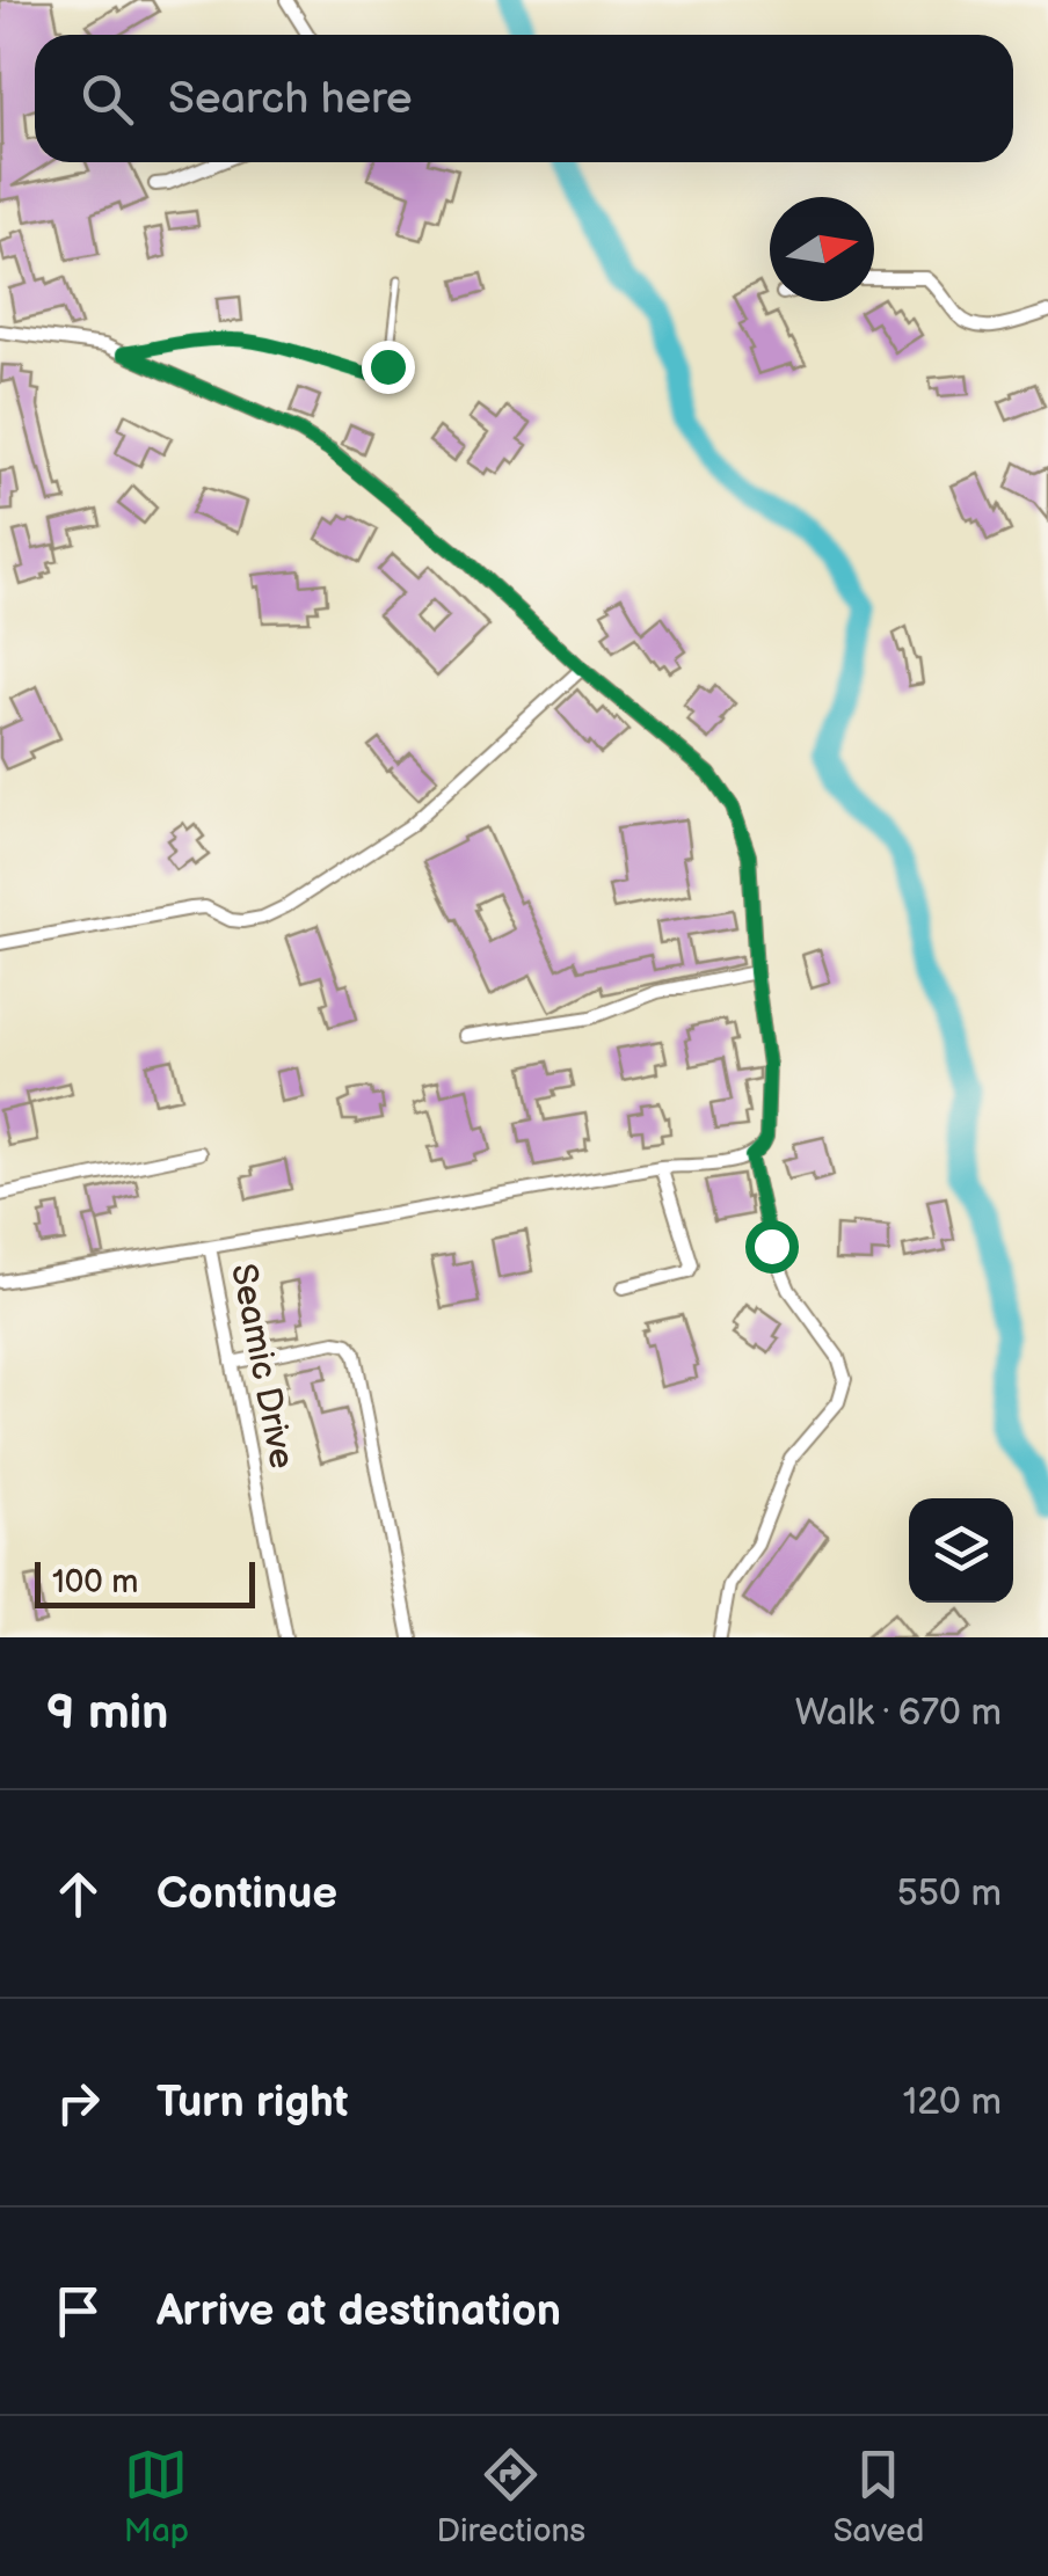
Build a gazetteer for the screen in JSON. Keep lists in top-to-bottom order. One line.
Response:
{"streets":{"street":["Seamic Drive"]},"scale_bar":"100 m","north":"right","page":{"search":"Search here","scale":"100 m","heading":["9 min","Walk · 670 m"],"list":[["Continue","550 m"],["Turn right","120 m"],"Arrive at destination"],"nav":["Map","Directions","Saved"]}}
